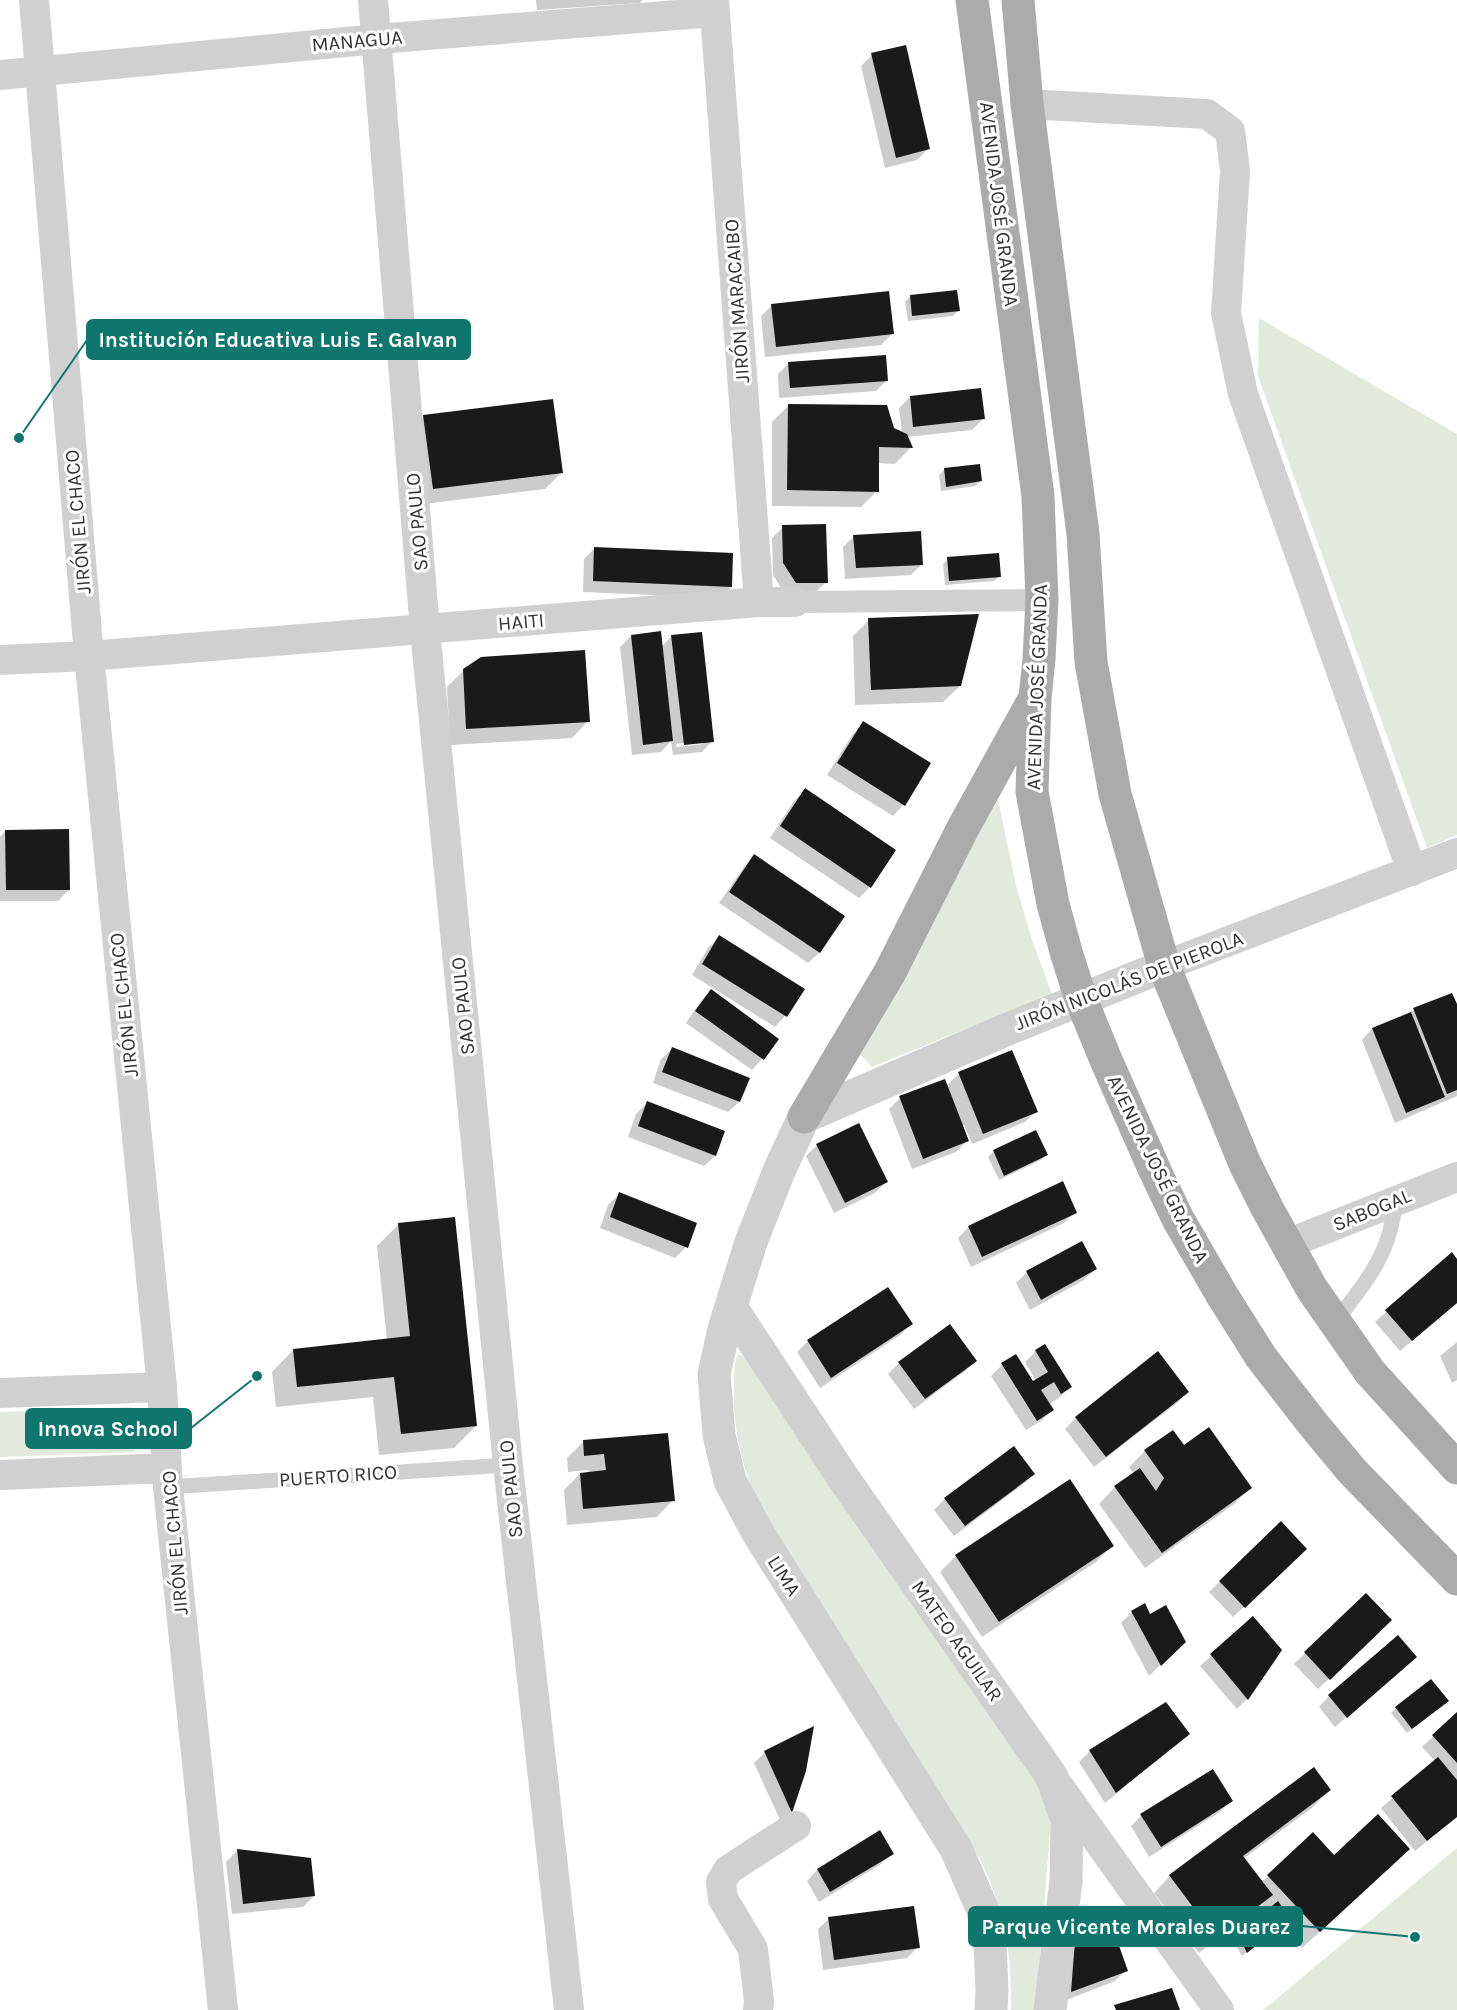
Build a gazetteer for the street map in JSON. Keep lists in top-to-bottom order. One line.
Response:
{"streets":{"main road":["AVENIDA JOSÉ GRANDA"],"street":["MANAGUA","JIRÓN MARACAIBO","JIRÓN EL CHACO","SAO PAULO","HAITI","JIRÓN NICOLÁS DE PIEROLA","SABOGAL","LIMA","MATEO AGUILAR"],"lane":["PUERTO RICO"]},"crossings":[["MANAGUA","JIRÓN MARACAIBO"],["MANAGUA","JIRÓN EL CHACO"],["MANAGUA","SAO PAULO"],["AVENIDA JOSÉ GRANDA","HAITI"],["AVENIDA JOSÉ GRANDA","JIRÓN NICOLÁS DE PIEROLA"],["AVENIDA JOSÉ GRANDA","SABOGAL"],["JIRÓN MARACAIBO","HAITI"],["JIRÓN EL CHACO","HAITI"],["JIRÓN EL CHACO","PUERTO RICO"],["SAO PAULO","HAITI"],["SAO PAULO","PUERTO RICO"],["JIRÓN NICOLÁS DE PIEROLA","LIMA"],["LIMA","MATEO AGUILAR"]],"places":["Institución Educativa Luis E. Galvan","Innova School","Parque Vicente Morales Duarez"]}
